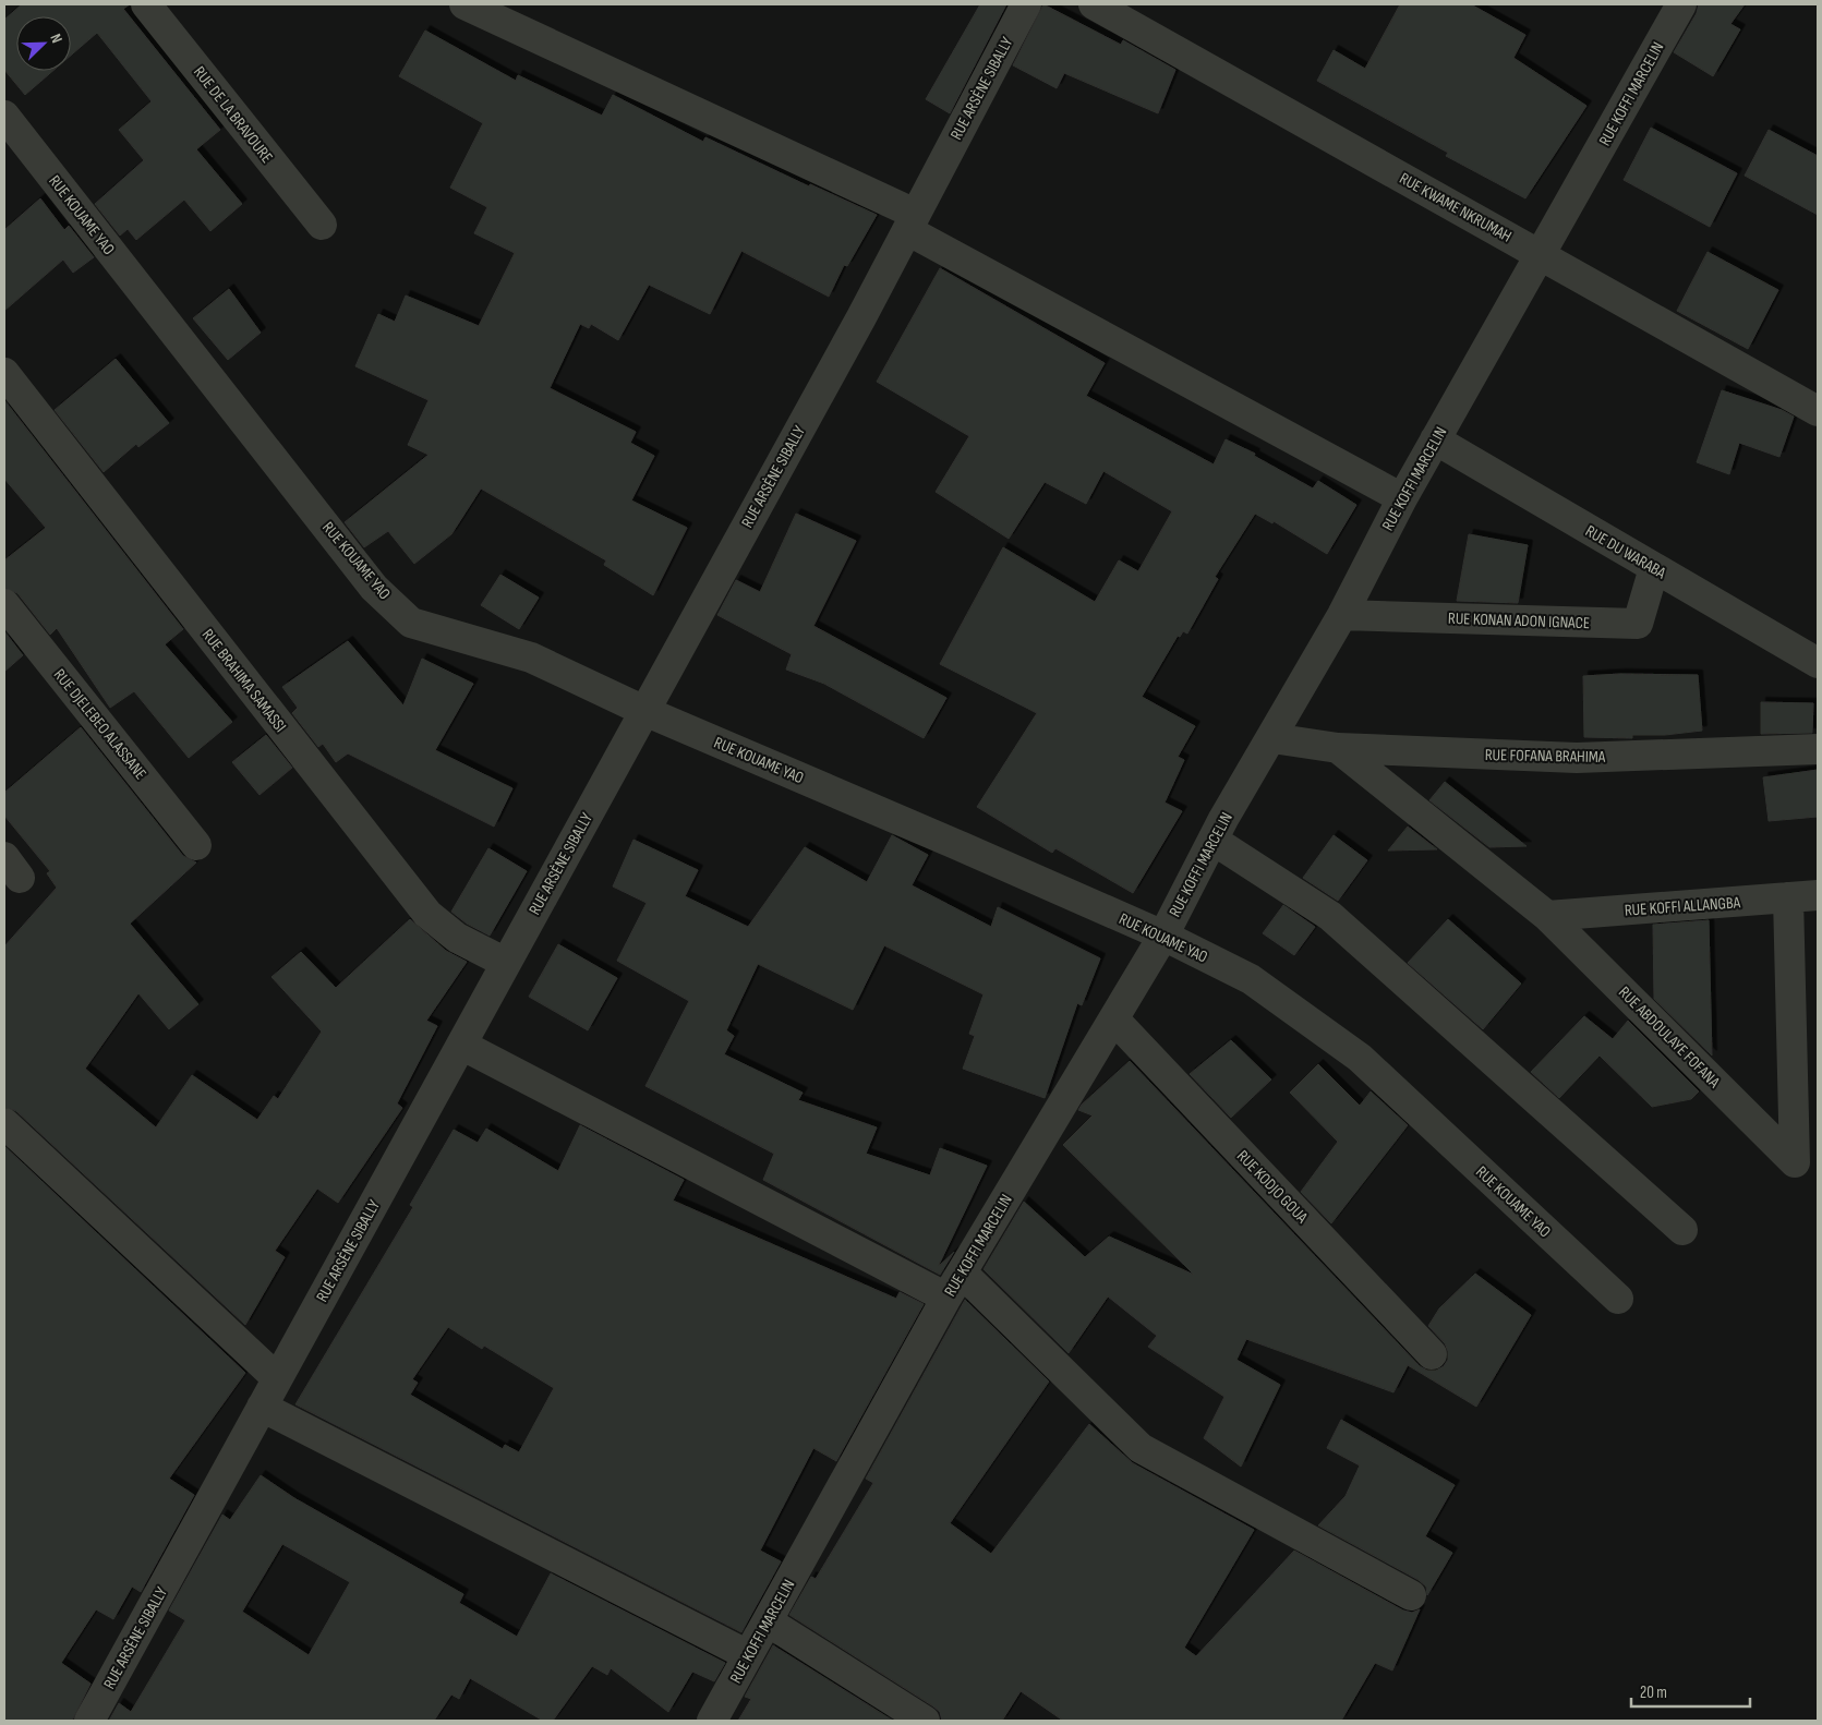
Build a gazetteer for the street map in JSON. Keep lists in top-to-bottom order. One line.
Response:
{"streets":{"street":["RUE ARSÈNE SIBALLY","RUE KOFFI MARCELIN","RUE DE LA BRAVOURE","RUE KWAME NKRUMAH","RUE KOUAME YAO","RUE DU WARABA","RUE KONAN ADON IGNACE","RUE BRAHIMA SAMASSI","RUE DJELEBEO ALASSANE","RUE FOFANA BRAHIMA","RUE KOFFI ALLANGBA","RUE ABDOULAYE FOFANA","RUE KODJO GOUA"]},"crossings":[["RUE ARSÈNE SIBALLY","RUE KOUAME YAO"],["RUE ARSÈNE SIBALLY","RUE BRAHIMA SAMASSI"],["RUE KOFFI MARCELIN","RUE KWAME NKRUMAH"],["RUE KOFFI MARCELIN","RUE KOUAME YAO"],["RUE KOFFI MARCELIN","RUE DU WARABA"],["RUE KOFFI MARCELIN","RUE KONAN ADON IGNACE"],["RUE KOFFI MARCELIN","RUE FOFANA BRAHIMA"],["RUE KOFFI MARCELIN","RUE KODJO GOUA"],["RUE DU WARABA","RUE KONAN ADON IGNACE"],["RUE FOFANA BRAHIMA","RUE ABDOULAYE FOFANA"],["RUE KOFFI ALLANGBA","RUE ABDOULAYE FOFANA"]],"scale_bar":"20 m","north":"top right"}
